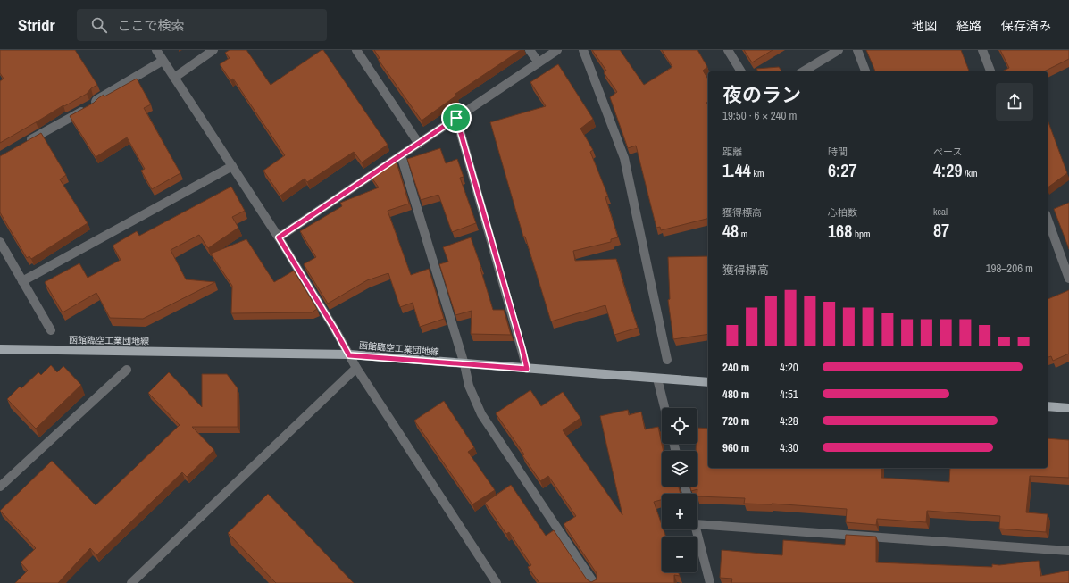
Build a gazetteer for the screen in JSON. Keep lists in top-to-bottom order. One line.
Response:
{"streets":{"main road":["函館臨空工業団地線"]},"page":{"header":"Stridr","search":"ここで検索","nav":["地図","経路","保存済み"],"heading":["夜のラン","19:50 · 6 × 240 m"],"stats":[["距離","1.44 km"],["時間","6:27"],["ペース","4:29 /km"],["獲得標高","48 m"],["心拍数","168 bpm"],["kcal","87"]],"chart":["獲得標高","198–206 m"],"list":[{"name":"240 m","note":"4:20"},{"name":"480 m","note":"4:51"},{"name":"720 m","note":"4:28"},{"name":"960 m","note":"4:30"}],"map_buttons":["+","−"]}}
